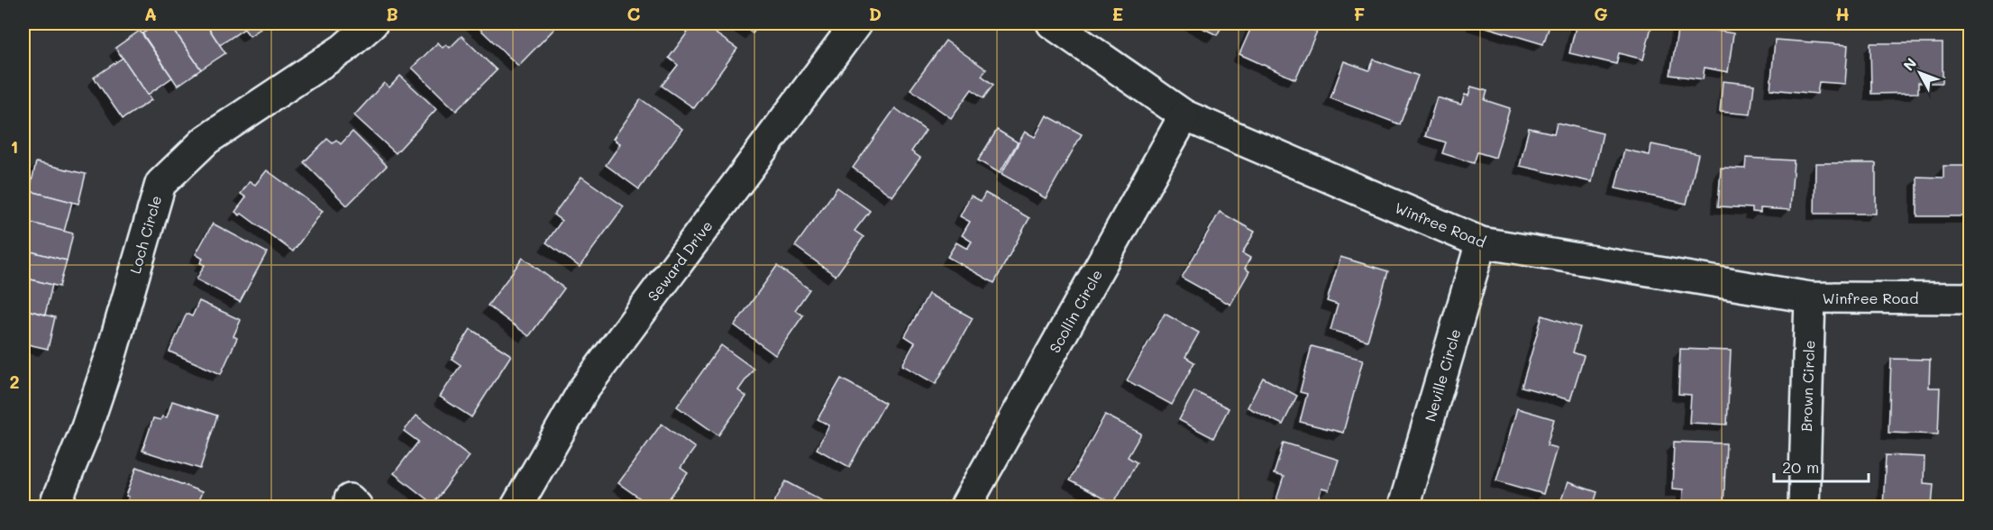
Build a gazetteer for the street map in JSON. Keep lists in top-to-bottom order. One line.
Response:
{"streets":{"street":["Winfree Road","Loch Circle","Seward Drive","Scollin Circle","Neville Circle","Brown Circle"]},"crossings":[["Winfree Road","Scollin Circle"],["Winfree Road","Neville Circle"],["Winfree Road","Brown Circle"]],"scale_bar":"20 m","north":"top left","grid":{"columns":["A","B","C","D","E","F","G","H"],"rows":["1","2"]}}
